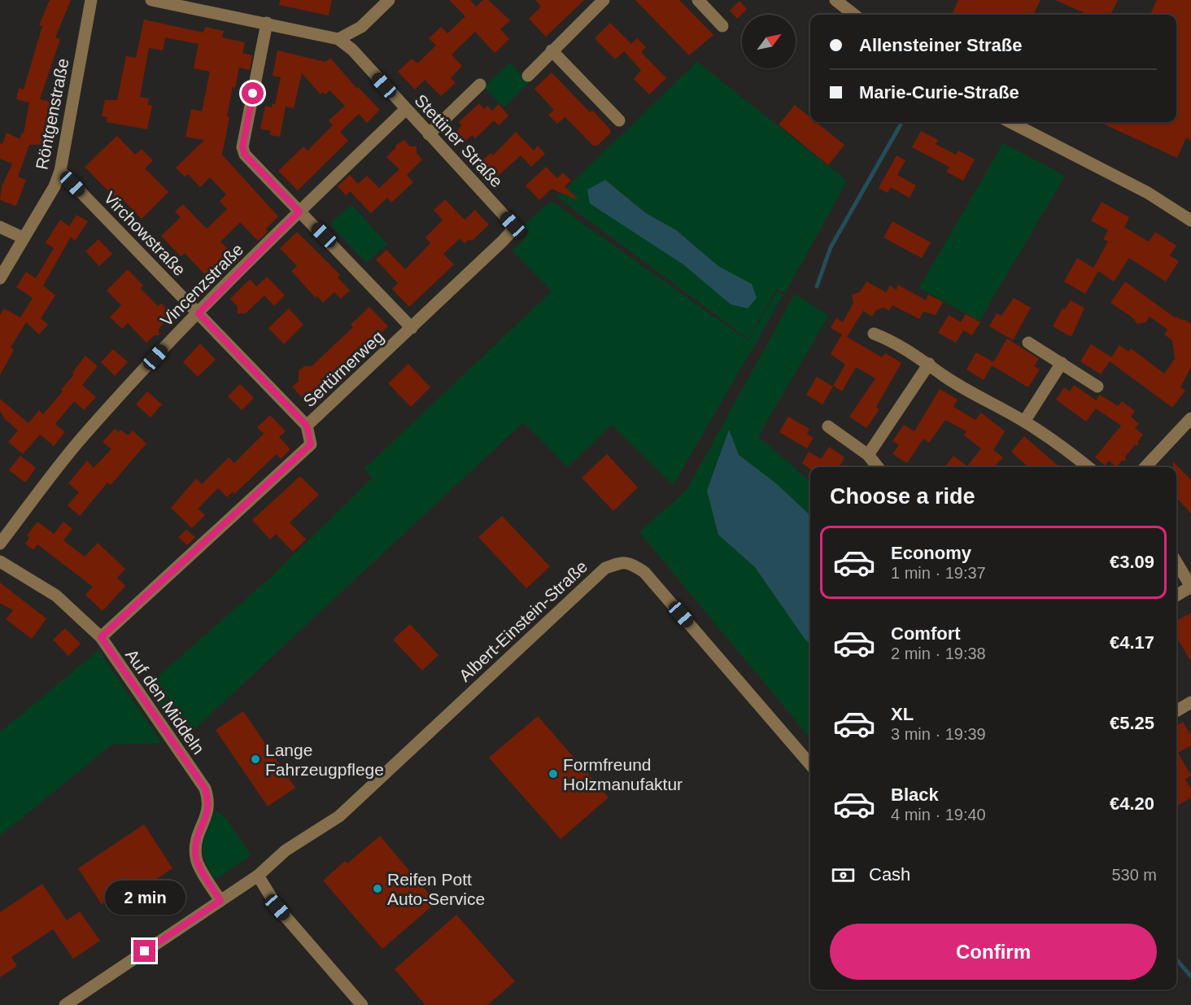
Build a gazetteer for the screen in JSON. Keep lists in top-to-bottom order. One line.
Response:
{"streets":{"street":["Röntgenstraße","Stettiner Straße","Virchowstraße","Vincenzstraße","Sertürnerweg","Albert-Einstein-Straße","Auf den Middeln"]},"crossings":[["Röntgenstraße","Virchowstraße"],["Stettiner Straße","Vincenzstraße"],["Stettiner Straße","Sertürnerweg"],["Virchowstraße","Vincenzstraße"],["Virchowstraße","Sertürnerweg"],["Sertürnerweg","Auf den Middeln"],["Albert-Einstein-Straße","Auf den Middeln"]],"places":["Lange Fahrzeugpflege","Formfreund Holzmanufaktur","Reifen Pott Auto-Service"],"north":"top right","page":{"banner":["Allensteiner Straße","Marie-Curie-Straße"],"heading":"Choose a ride","list":[{"name":"Economy","note":"1 min · 19:37","value":"€3.09"},{"name":"Comfort","note":"2 min · 19:38","value":"€4.17"},{"name":"XL","note":"3 min · 19:39","value":"€5.25"},{"name":"Black","note":"4 min · 19:40","value":"€4.20"}],"pay":["Cash","530 m"],"bubble":"2 min","buttons":"Confirm"}}
